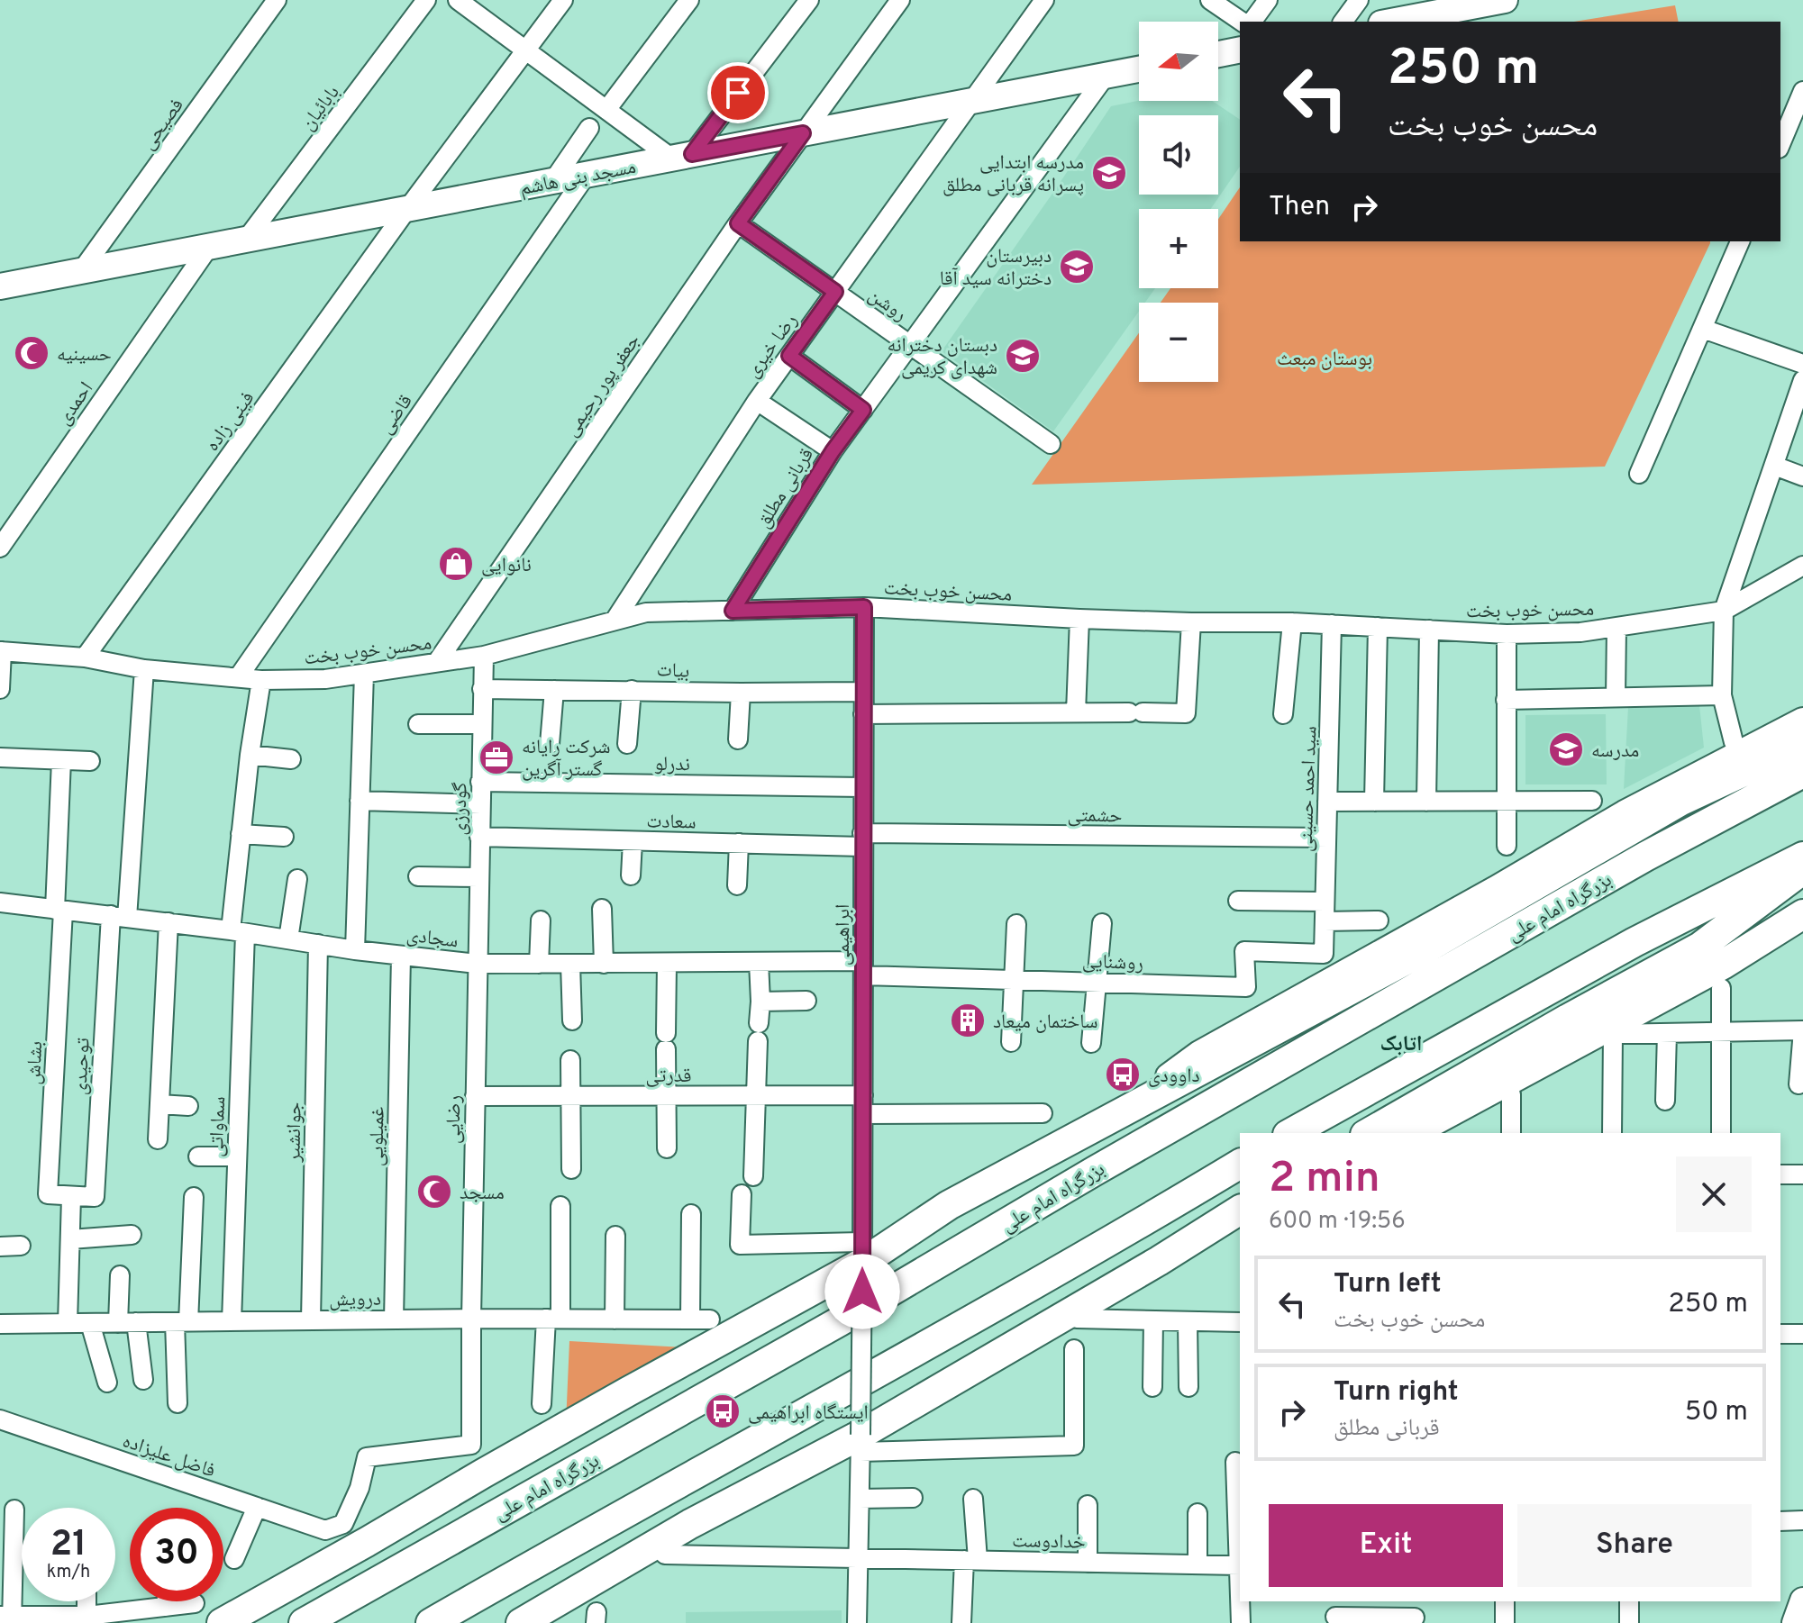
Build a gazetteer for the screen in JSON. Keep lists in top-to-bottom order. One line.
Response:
{"streets":{"highway":["بزرگراه امام علی"],"main road":["مسجد بنی هاشم"],"street":["بابائیان","فصیحی","روشن","رضا خیری","جعفر پور رحیمی","احمدی","قاضی","فینی زاده","قربانی مطلق","محسن خوب بخت","بیات","ندرلو","سید احمد حسینی","گودرزی","حشمتی","سعادت","ابراهیمی","سجادی","روشنایی","بشاش","توحیدی","قدرتی","رضایی","سماواتی","جوانشیر","غمیلویی","درویش","فاضل علیزاده","خدادوست"]},"crossings":[["بابائیان","مسجد بنی هاشم"],["فصیحی","مسجد بنی هاشم"],["مسجد بنی هاشم","رضا خیری"],["مسجد بنی هاشم","جعفر پور رحیمی"],["مسجد بنی هاشم","احمدی"],["مسجد بنی هاشم","قاضی"],["مسجد بنی هاشم","فینی زاده"],["مسجد بنی هاشم","قربانی مطلق"],["روشن","رضا خیری"],["روشن","جعفر پور رحیمی"],["روشن","قربانی مطلق"],["رضا خیری","محسن خوب بخت"],["جعفر پور رحیمی","محسن خوب بخت"],["قاضی","محسن خوب بخت"],["فینی زاده","محسن خوب بخت"],["قربانی مطلق","محسن خوب بخت"],["محسن خوب بخت","سید احمد حسینی"],["محسن خوب بخت","گودرزی"],["محسن خوب بخت","ابراهیمی"],["محسن خوب بخت","سماواتی"],["بیات","گودرزی"],["بیات","ابراهیمی"],["ندرلو","گودرزی"],["ندرلو","ابراهیمی"],["سید احمد حسینی","حشمتی"],["سید احمد حسینی","روشنایی"],["گودرزی","سعادت"],["گودرزی","سجادی"],["گودرزی","رضایی"],["حشمتی","سعادت"],["حشمتی","ابراهیمی"],["سعادت","ابراهیمی"],["ابراهیمی","سجادی"],["ابراهیمی","روشنایی"],["ابراهیمی","قدرتی"],["سجادی","روشنایی"],["سجادی","بشاش"],["سجادی","توحیدی"],["سجادی","رضایی"],["سجادی","سماواتی"],["سجادی","جوانشیر"],["سجادی","غمیلویی"],["بشاش","توحیدی"],["قدرتی","رضایی"],["رضایی","درویش"],["رضایی","فاضل علیزاده"],["سماواتی","درویش"],["جوانشیر","درویش"],["غمیلویی","درویش"]],"districts":["اتابک"],"parks":["بوستان مبعث"],"places":{"school or university":["مدرسه ابتدایی پسرانه قربانی مطلق","دبیرستان دخترانه سید آقا","دبستان دخترانه شهدای کریمی","مدرسه"],"mosque":["حسینیه","مسجد"],"shop":["نانوایی"],"office":["شرکت رایانه گستر آگرین"],"building":["ساختمان میعاد"],"bus stop":["داوودی","ایستگاه ابراهیمی"]},"north":"left","page":{"map_buttons":["+","−"],"turn":["250 m","محسن خوب بخت"],"then":"Then","heading":["2 min","600 m · 19:56"],"list":[{"name":"Turn left","note":"محسن خوب بخت","value":"250 m"},{"name":"Turn right","note":"قربانی مطلق","value":"50 m"}],"buttons":["Exit","Share"],"speed":"21 km/h","limit":"30"}}
